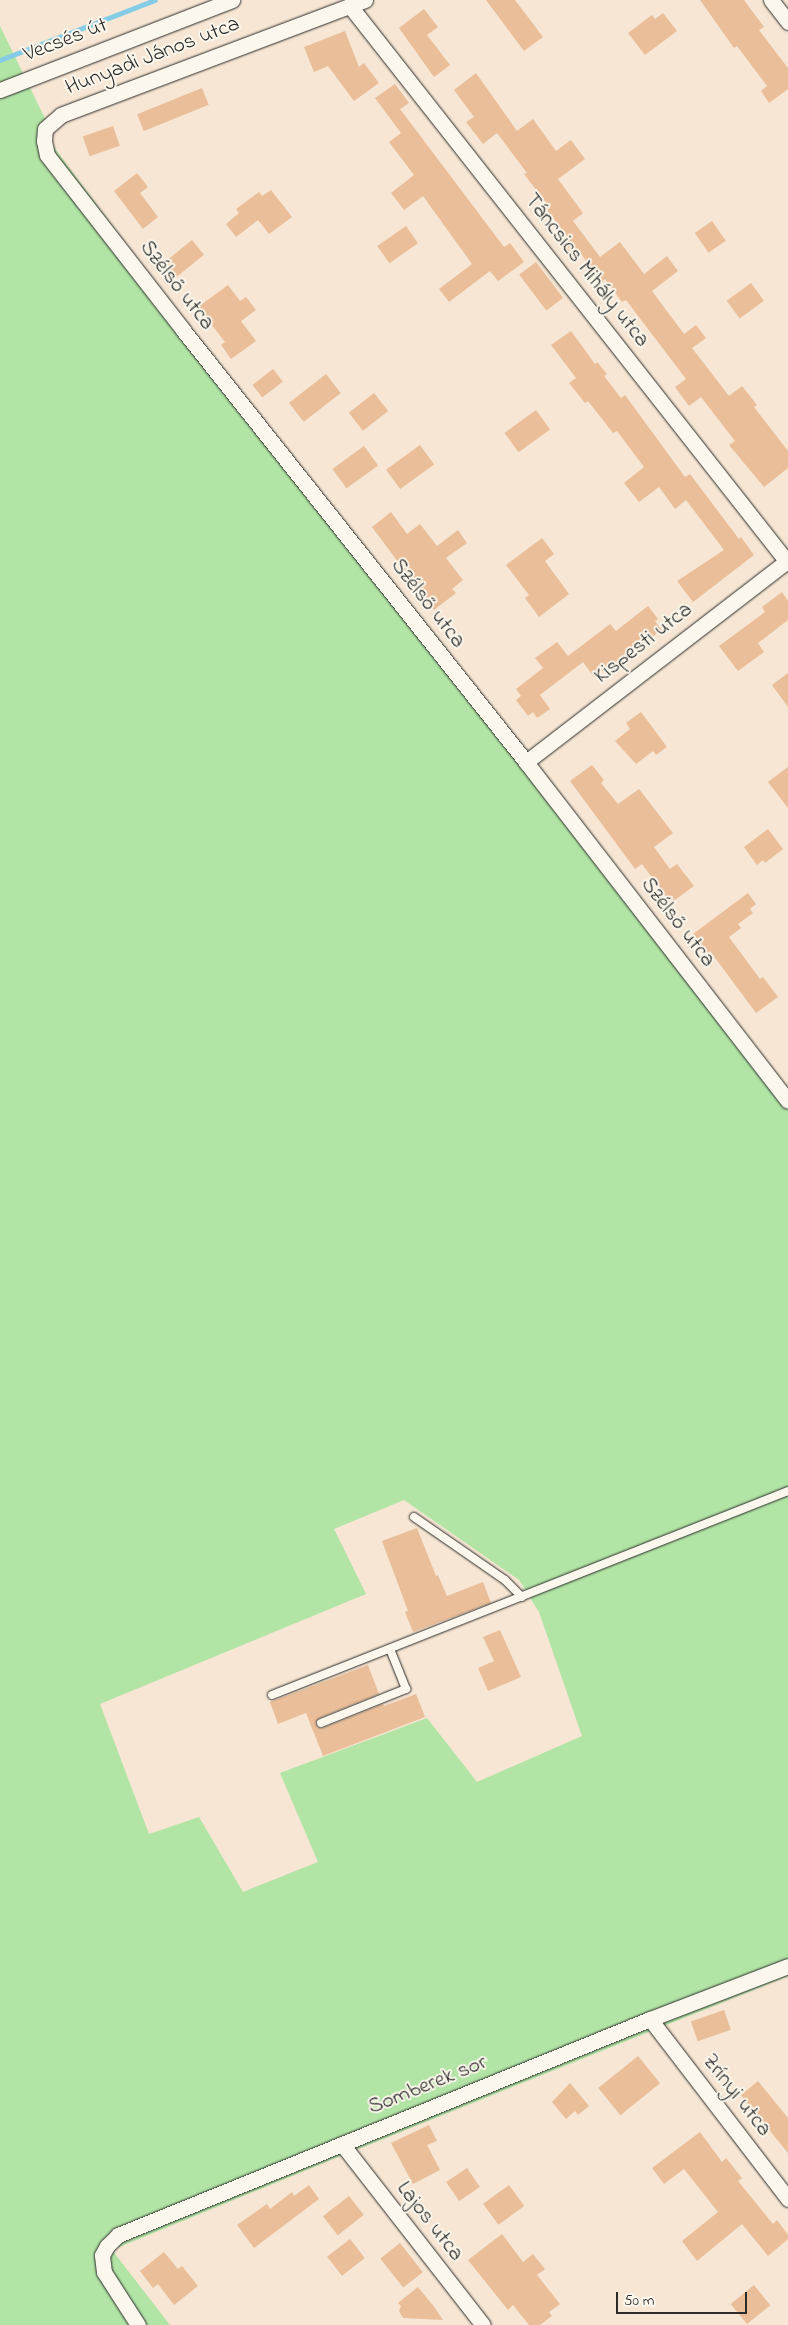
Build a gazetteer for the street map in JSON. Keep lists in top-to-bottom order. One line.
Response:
{"streets":{"street":["Vecsés út","Hunyadi János utca","Táncsics Mihály utca","Szélső utca","Kispesti utca","Somberek sor","Zrínyi utca","Lajos utca"]},"crossings":[["Hunyadi János utca","Táncsics Mihály utca"],["Hunyadi János utca","Szélső utca"],["Táncsics Mihály utca","Kispesti utca"],["Szélső utca","Kispesti utca"],["Somberek sor","Zrínyi utca"],["Somberek sor","Lajos utca"]],"scale_bar":"50 m"}
